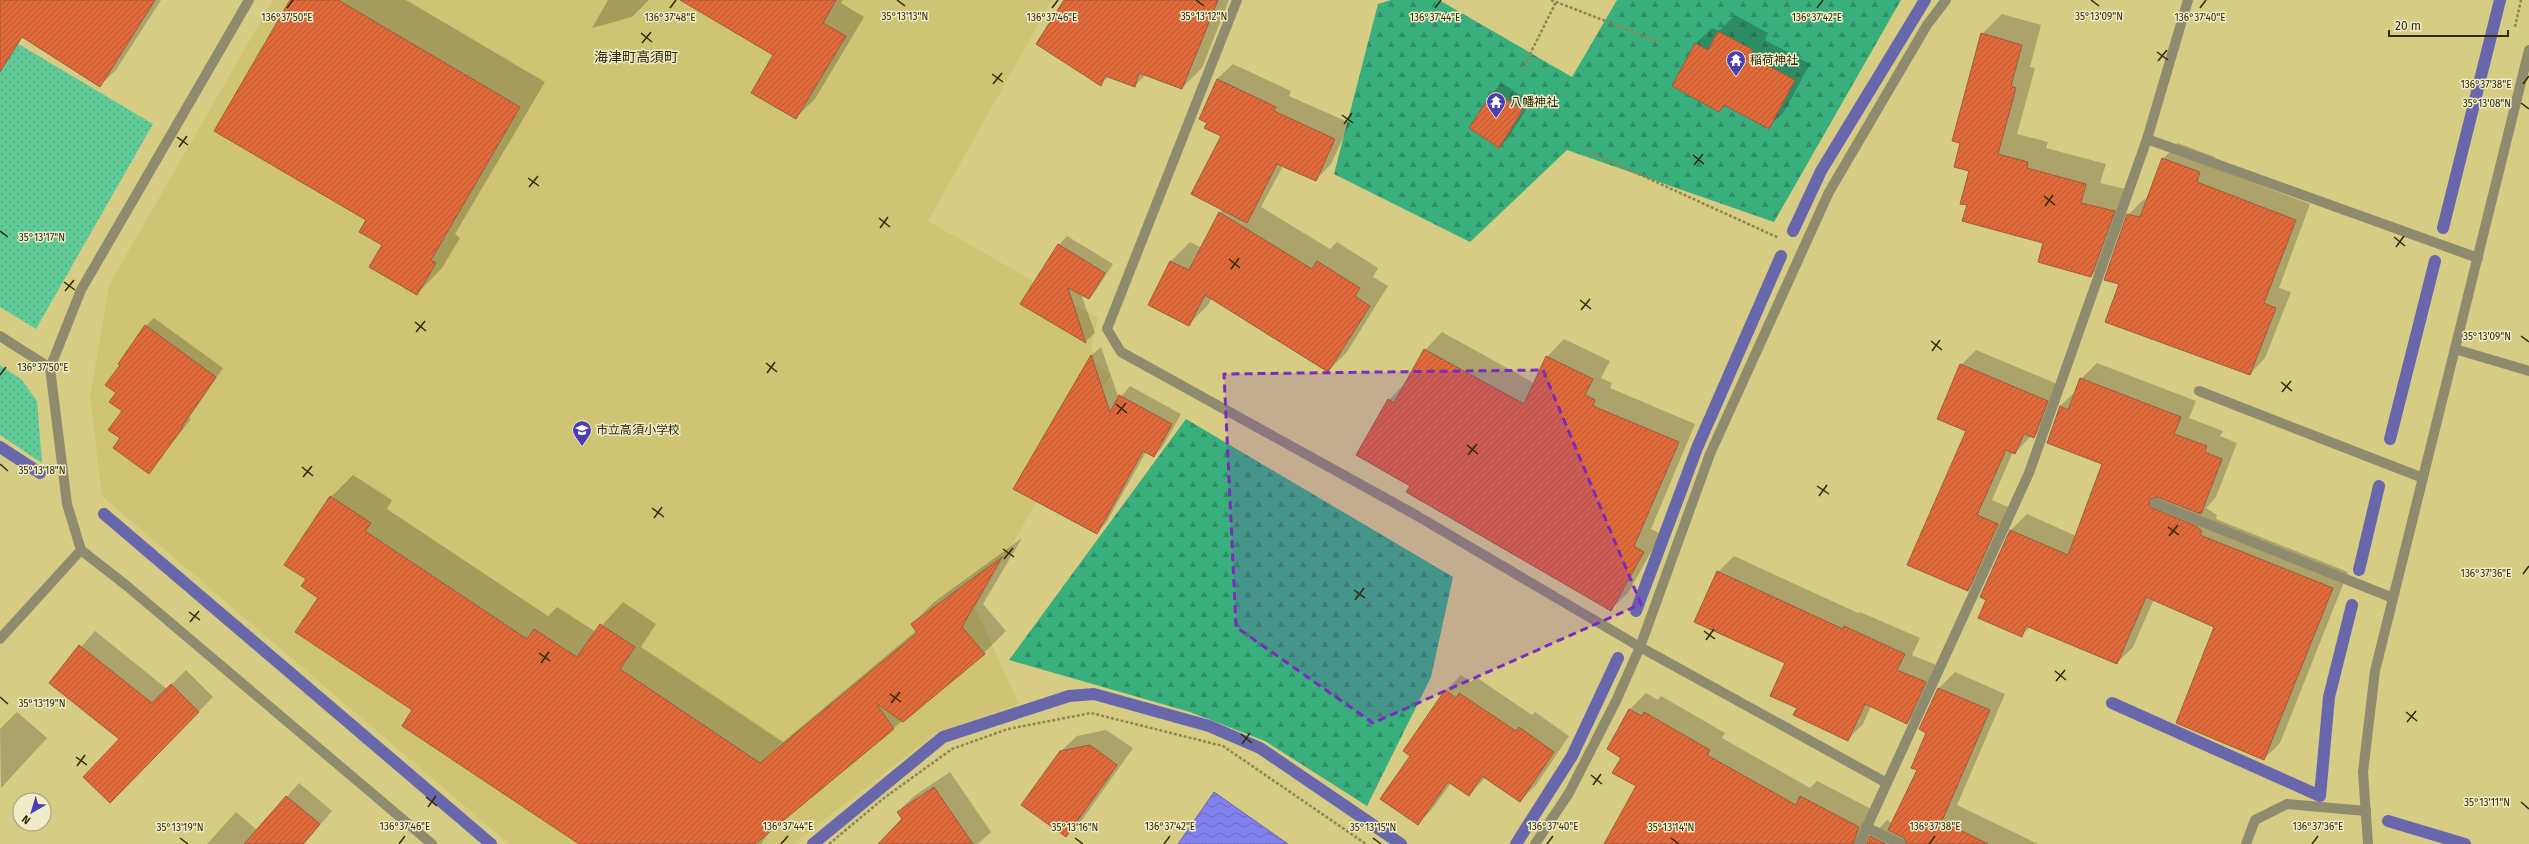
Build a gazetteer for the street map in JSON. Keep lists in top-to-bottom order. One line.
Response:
{"districts":["海津町高須町"],"places":{"temple":["稲荷神社","八幡神社"],"school or university":["市立高須小学校"]},"scale_bar":"20 m","north":"bottom left","coordinates":["35°13'13\"N","35°13'12\"N","35°13'09\"N","136°37'50\"E","136°37'48\"E","136°37'46\"E","136°37'44\"E","136°37'42\"E","136°37'40\"E","136°37'38\"E","35°13'08\"N","35°13'17\"N","35°13'18\"N","136°37'36\"E","35°13'19\"N","35°13'11\"N","35°13'16\"N","35°13'15\"N","35°13'14\"N"]}
